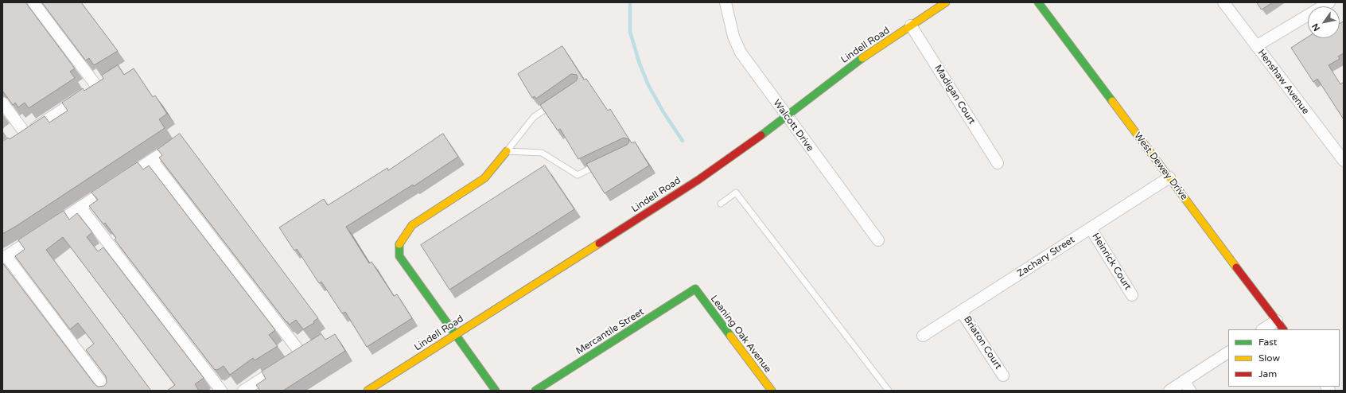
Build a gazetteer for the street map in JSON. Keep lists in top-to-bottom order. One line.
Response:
{"streets":{"street":["Lindell Road","Henshaw Avenue","Madigan Court","Walcott Drive","West Dewey Drive","Zachary Street","Heinrick Court","Mercantile Street","Leaning Oak Avenue","Briaton Court"]},"crossings":[["Lindell Road","Madigan Court"],["Lindell Road","Walcott Drive"],["West Dewey Drive","Zachary Street"],["Zachary Street","Heinrick Court"],["Zachary Street","Briaton Court"],["Mercantile Street","Leaning Oak Avenue"]],"legend":["Fast","Slow","Jam"],"north":"bottom left"}
